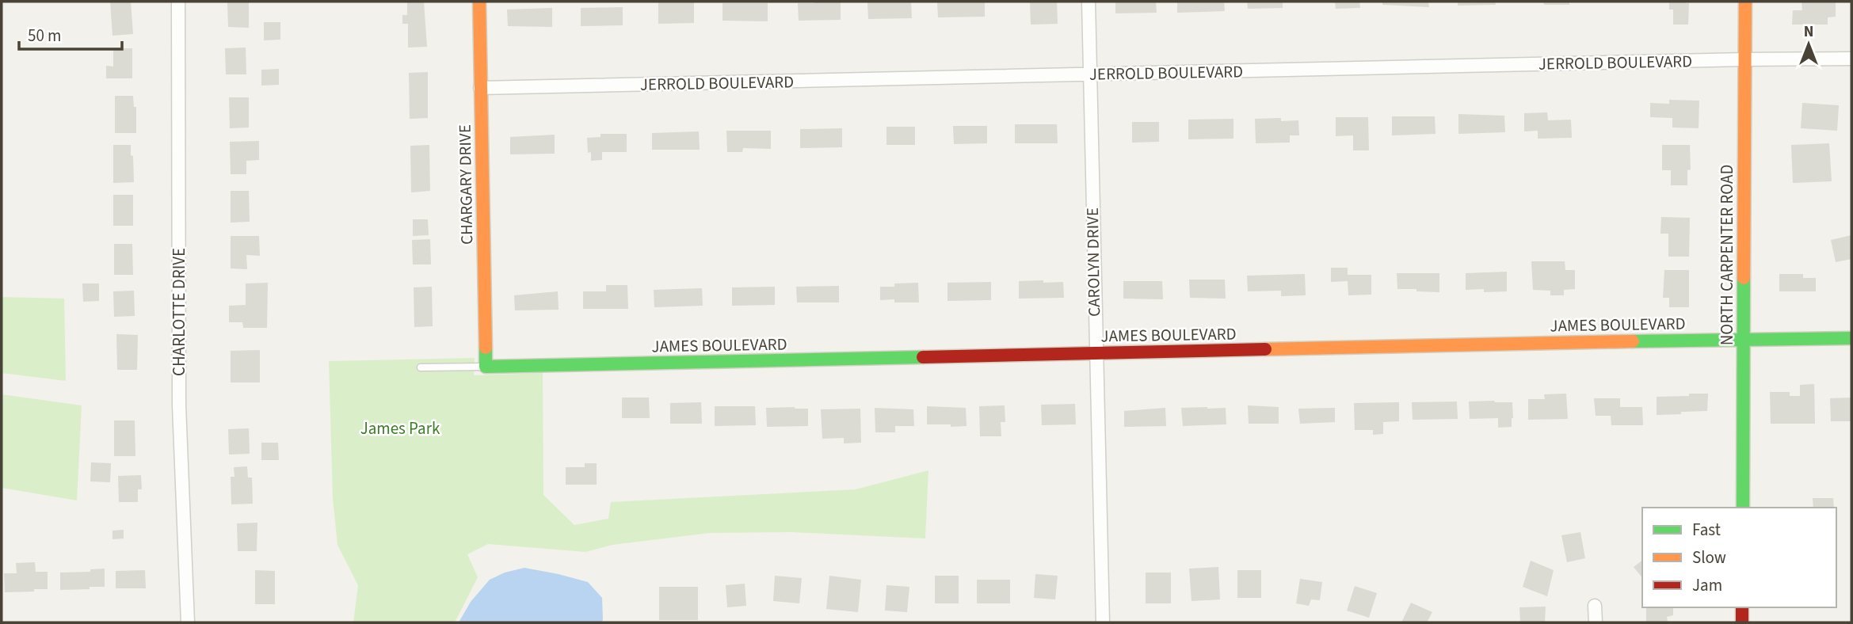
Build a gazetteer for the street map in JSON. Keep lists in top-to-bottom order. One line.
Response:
{"streets":{"street":["JERROLD BOULEVARD","CHARGARY DRIVE","NORTH CARPENTER ROAD","CAROLYN DRIVE","CHARLOTTE DRIVE","JAMES BOULEVARD"]},"crossings":[["JERROLD BOULEVARD","CHARGARY DRIVE"],["JERROLD BOULEVARD","NORTH CARPENTER ROAD"],["JERROLD BOULEVARD","CAROLYN DRIVE"],["CHARGARY DRIVE","JAMES BOULEVARD"],["NORTH CARPENTER ROAD","JAMES BOULEVARD"],["CAROLYN DRIVE","JAMES BOULEVARD"]],"parks":["James Park"],"legend":["Fast","Slow","Jam"],"scale_bar":"50 m","north":"top"}
